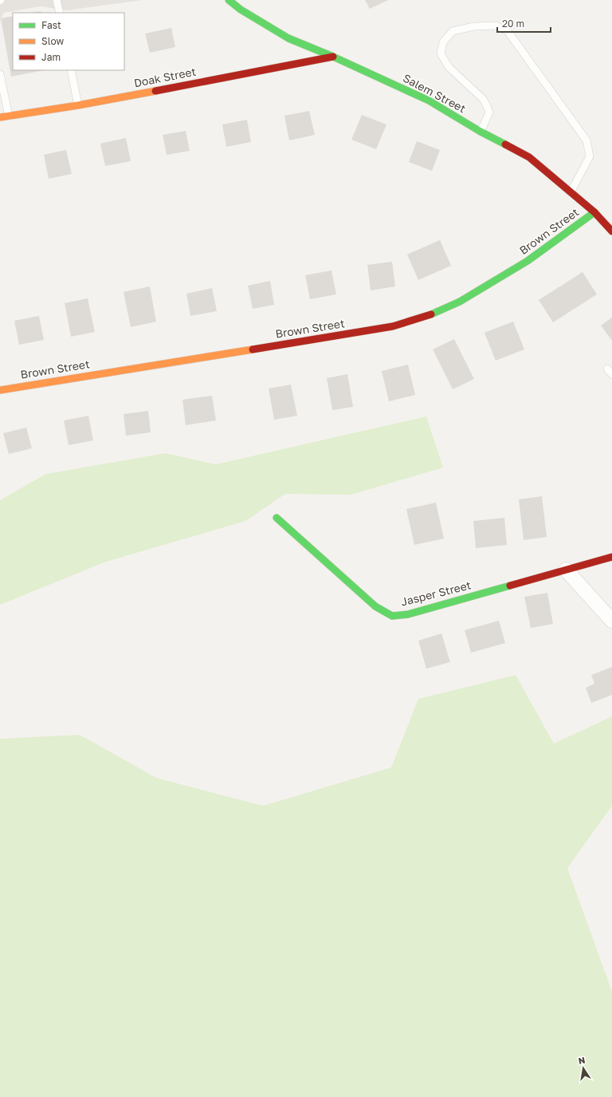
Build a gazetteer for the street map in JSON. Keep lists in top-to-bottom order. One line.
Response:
{"streets":{"street":["Doak Street","Salem Street","Brown Street","Jasper Street"]},"crossings":[["Doak Street","Salem Street"],["Salem Street","Brown Street"]],"legend":["Fast","Slow","Jam"],"scale_bar":"20 m","north":"top"}
